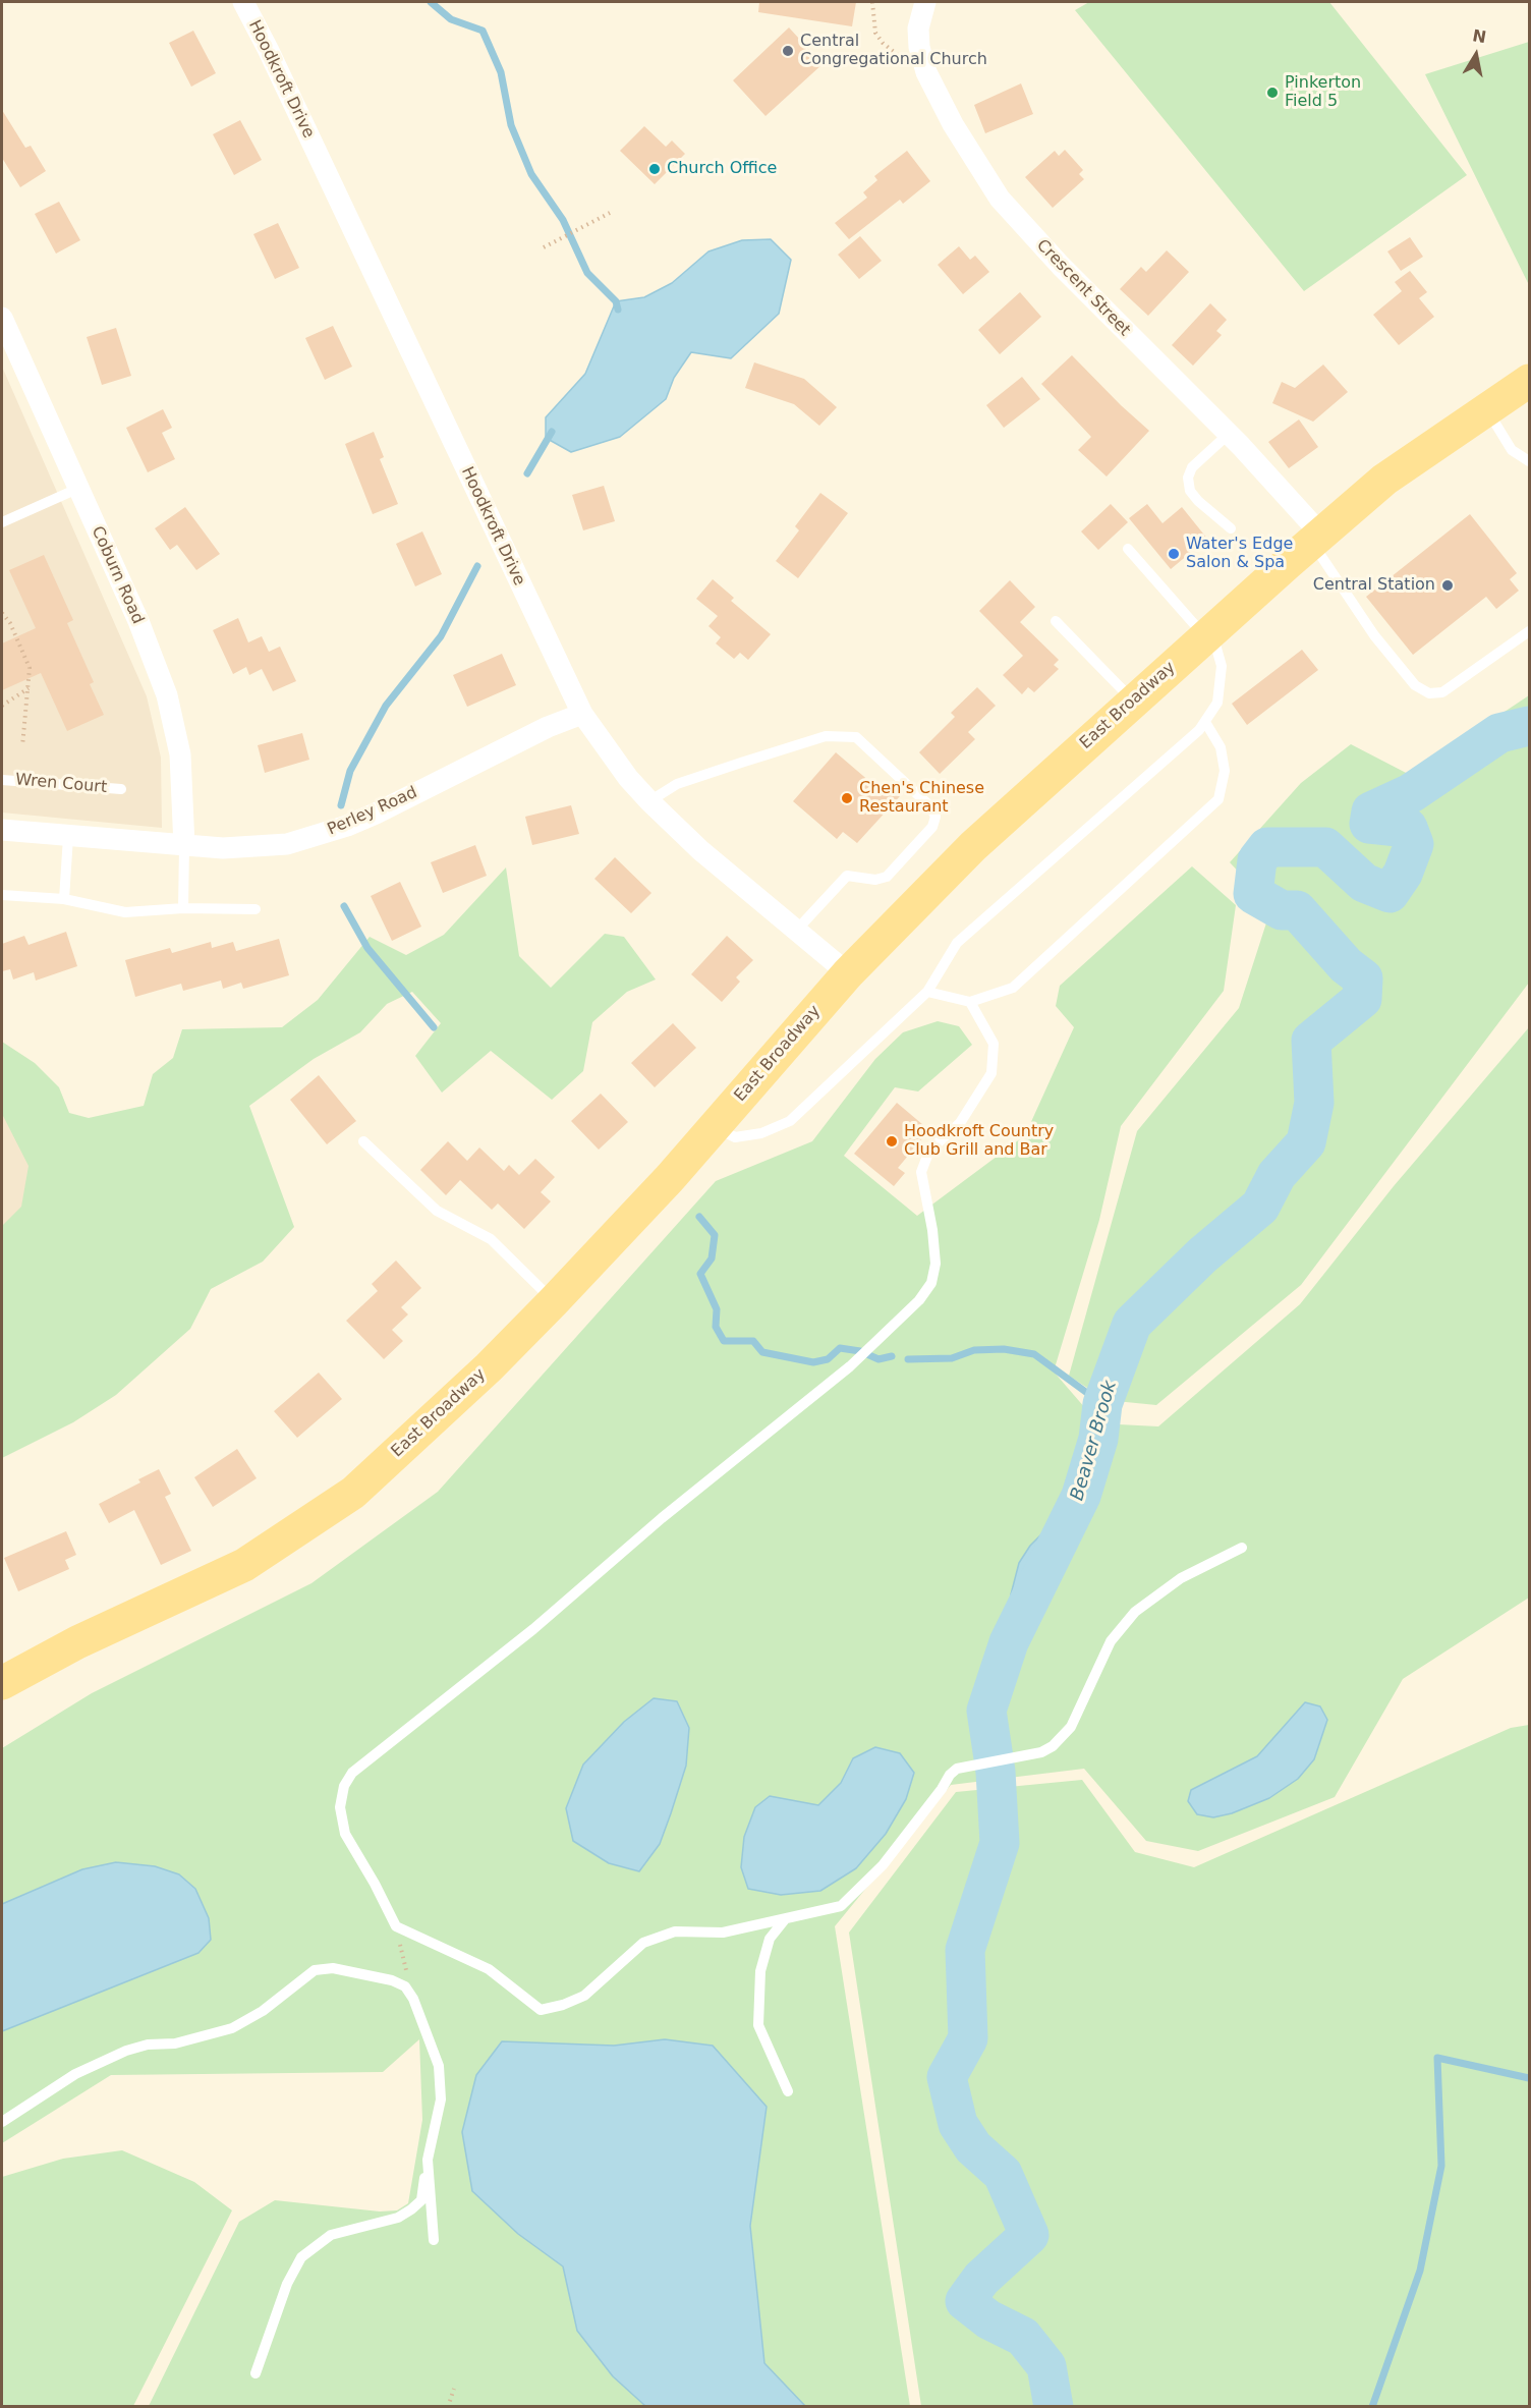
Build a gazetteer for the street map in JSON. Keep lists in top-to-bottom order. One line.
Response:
{"streets":{"main road":["East Broadway"],"street":["Hoodkroft Drive","Crescent Street","Coburn Road","Perley Road"],"lane":["Wren Court"]},"crossings":[["Hoodkroft Drive","East Broadway"],["Hoodkroft Drive","Perley Road"],["Crescent Street","East Broadway"],["Coburn Road","Perley Road"]],"water":["Beaver Brook"],"places":["Central Congregational Church","Pinkerton Field 5","Church Office","Water's Edge Salon & Spa","Central Station","Chen's Chinese Restaurant","Hoodkroft Country Club Grill and Bar"],"north":"top"}
